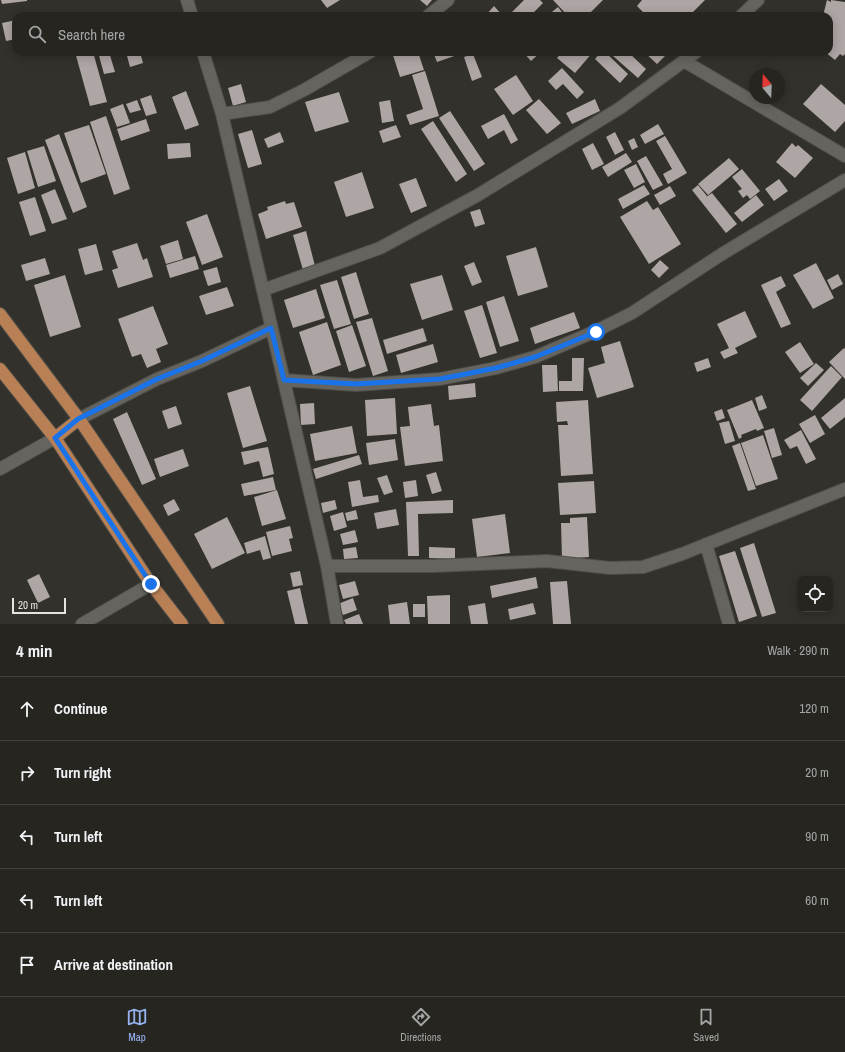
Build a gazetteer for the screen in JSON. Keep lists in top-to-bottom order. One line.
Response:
{"scale_bar":"20 m","north":"top","page":{"search":"Search here","scale":"20 m","heading":["4 min","Walk · 290 m"],"list":[["Continue","120 m"],["Turn right","20 m"],["Turn left","90 m"],["Turn left","60 m"],"Arrive at destination"],"nav":["Map","Directions","Saved"]}}
